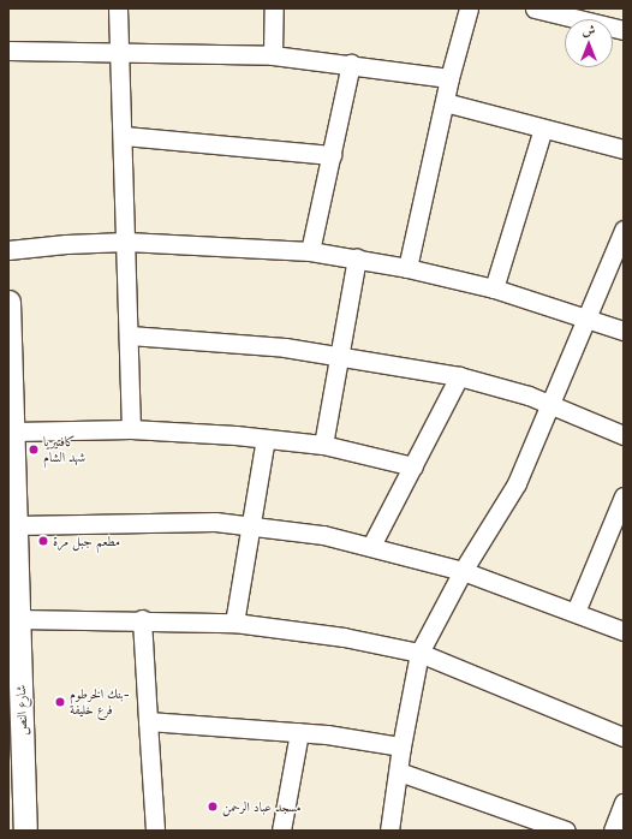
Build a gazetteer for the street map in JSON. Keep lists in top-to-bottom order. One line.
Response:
{"streets":{"main road":["شارع النص"]},"places":["كافتيريا شهد الشام","مطعم جبل مرة","بنك الخرطوم- فرع خليفة","مسجد عباد الرحمن"],"north":"top"}
